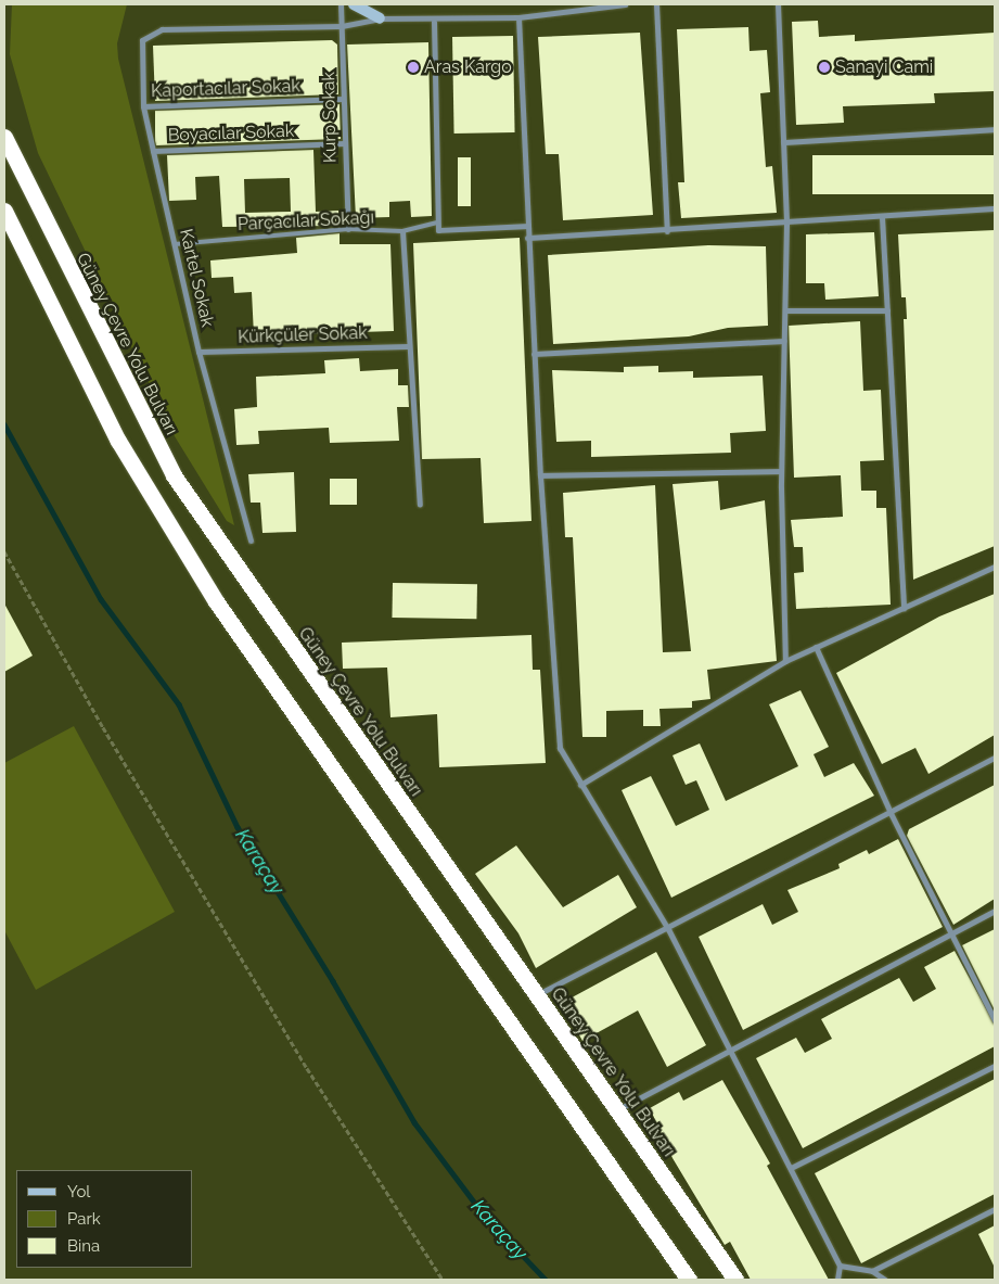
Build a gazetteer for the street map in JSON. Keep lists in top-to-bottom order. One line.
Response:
{"streets":{"highway":["Güney Çevre Yolu Bulvarı"],"street":["Kaportacılar Sokak","Kurp Sokak","Boyacılar Sokak","Kartel Sokak","Kürkçüler Sokak"],"lane":["Parçacılar Sokağı"]},"crossings":[["Kaportacılar Sokak","Kurp Sokak"],["Kaportacılar Sokak","Kartel Sokak"],["Kurp Sokak","Boyacılar Sokak"],["Kurp Sokak","Parçacılar Sokağı"],["Kurp Sokak","Kartel Sokak"],["Boyacılar Sokak","Kartel Sokak"],["Parçacılar Sokağı","Kartel Sokak"],["Kartel Sokak","Kürkçüler Sokak"]],"water":["Karaçay"],"places":["Aras Kargo","Sanayi Cami"],"legend":["Yol","Park","Bina"]}
